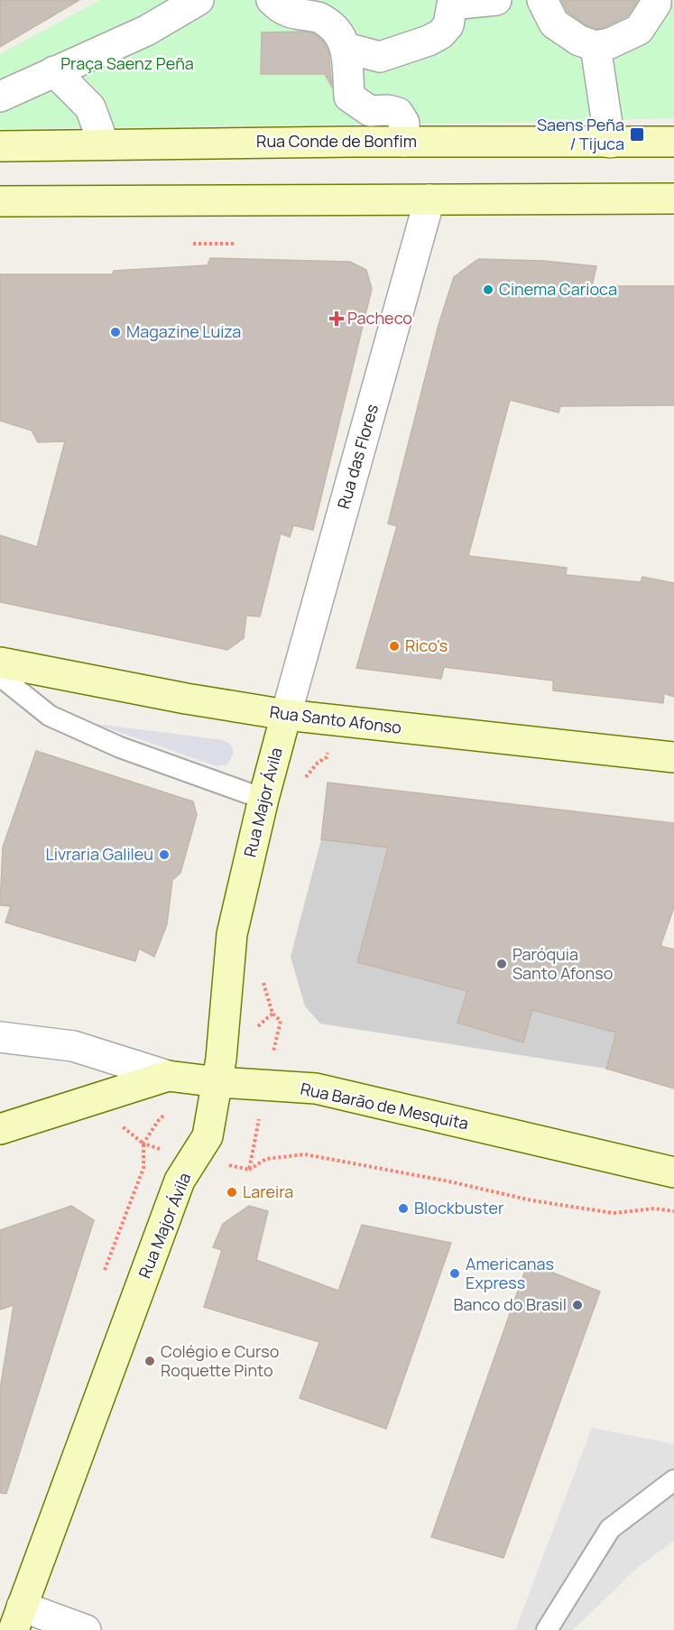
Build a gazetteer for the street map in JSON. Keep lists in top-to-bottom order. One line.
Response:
{"streets":{"street":["Rua Conde de Bonfim","Rua das Flores","Rua Santo Afonso","Rua Major Ávila","Rua Barão de Mesquita"]},"crossings":[["Rua das Flores","Rua Santo Afonso"],["Rua das Flores","Rua Major Ávila"],["Rua Santo Afonso","Rua Major Ávila"],["Rua Major Ávila","Rua Barão de Mesquita"]],"parks":["Praça Saenz Peña"],"places":{"transit":["Saens Peña / Tijuca"],"other":["Cinema Carioca","Magazine Luiza","Rico's","Livraria Galileu","Paróquia Santo Afonso","Lareira","Blockbuster","Americanas Express","Banco do Brasil","Colégio e Curso Roquette Pinto"],"health":["Pacheco"]}}
